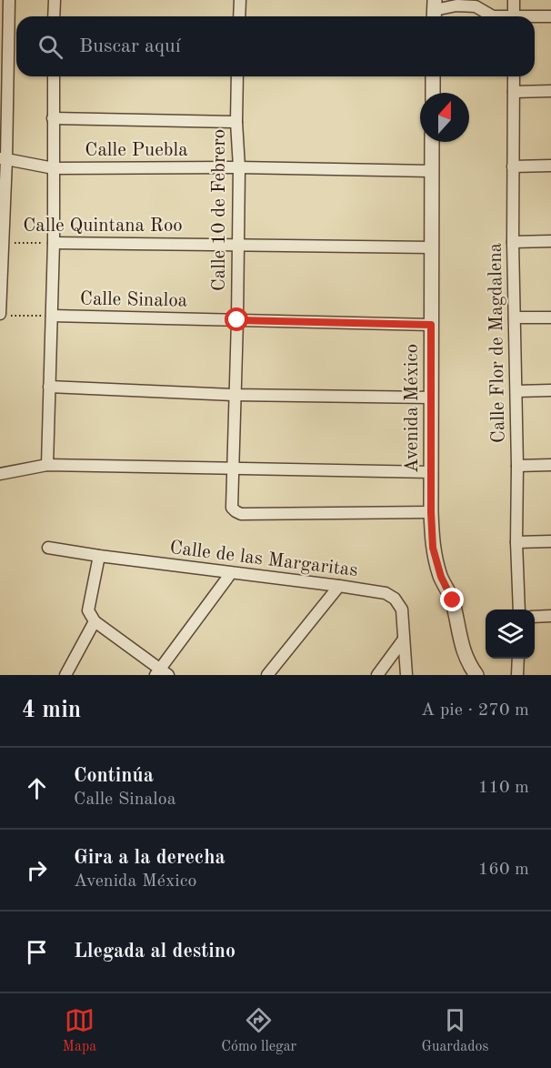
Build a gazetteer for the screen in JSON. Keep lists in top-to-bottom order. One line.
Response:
{"streets":{"street":["Calle Puebla","Calle 10 de Febrero","Calle Quintana Roo","Calle Sinaloa","Calle Flor de Magdalena","Avenida México","Calle de las Margaritas"]},"crossings":[["Calle Puebla","Calle 10 de Febrero"],["Calle Puebla","Avenida México"],["Calle 10 de Febrero","Calle Quintana Roo"],["Calle 10 de Febrero","Calle Sinaloa"],["Calle 10 de Febrero","Avenida México"],["Calle Quintana Roo","Avenida México"],["Calle Sinaloa","Avenida México"]],"north":"top","page":{"search":"Buscar aquí","heading":["4 min","A pie · 270 m"],"list":[["Continúa","Calle Sinaloa","110 m"],["Gira a la derecha","Avenida México","160 m"],"Llegada al destino"],"nav":["Mapa","Cómo llegar","Guardados"]}}
